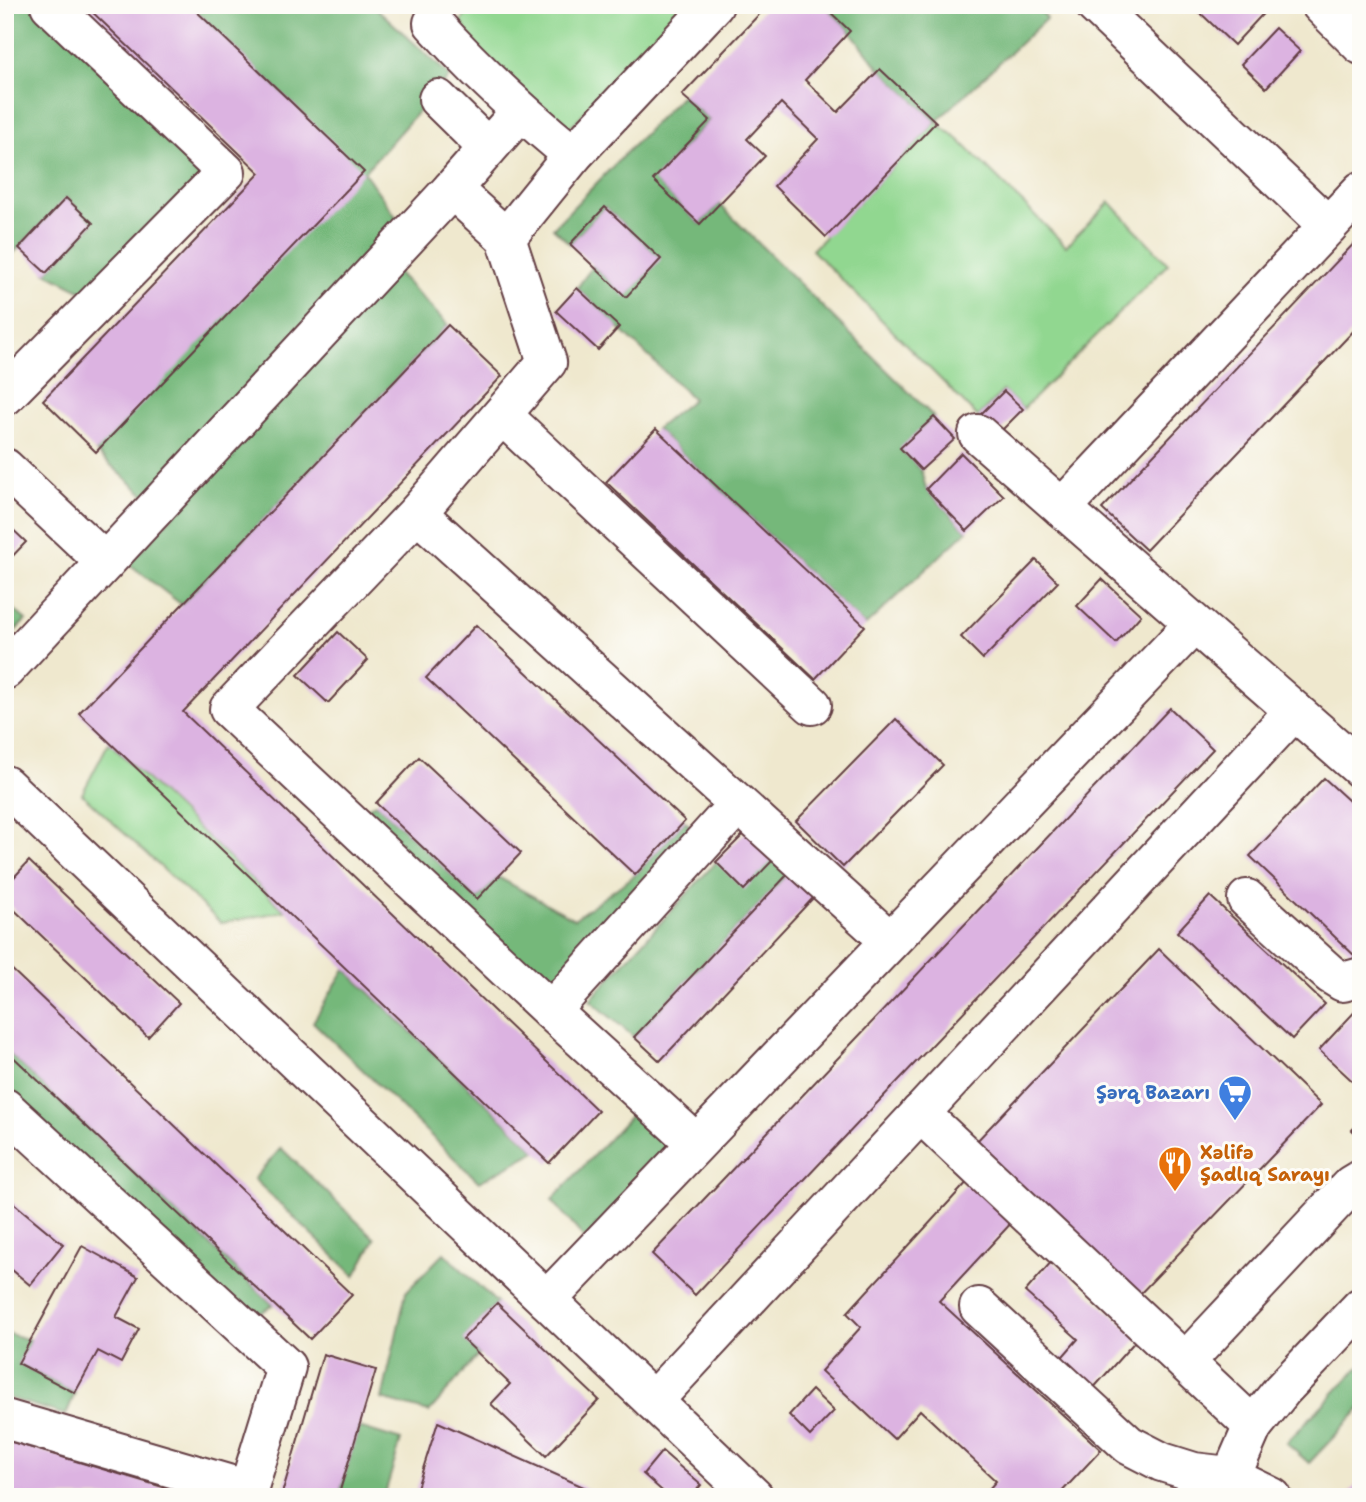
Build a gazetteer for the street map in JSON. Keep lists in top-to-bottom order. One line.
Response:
{"places":{"supermarket":["Şərq Bazarı"],"restaurant":["Xəlifə Şadlıq Sarayı"]}}
